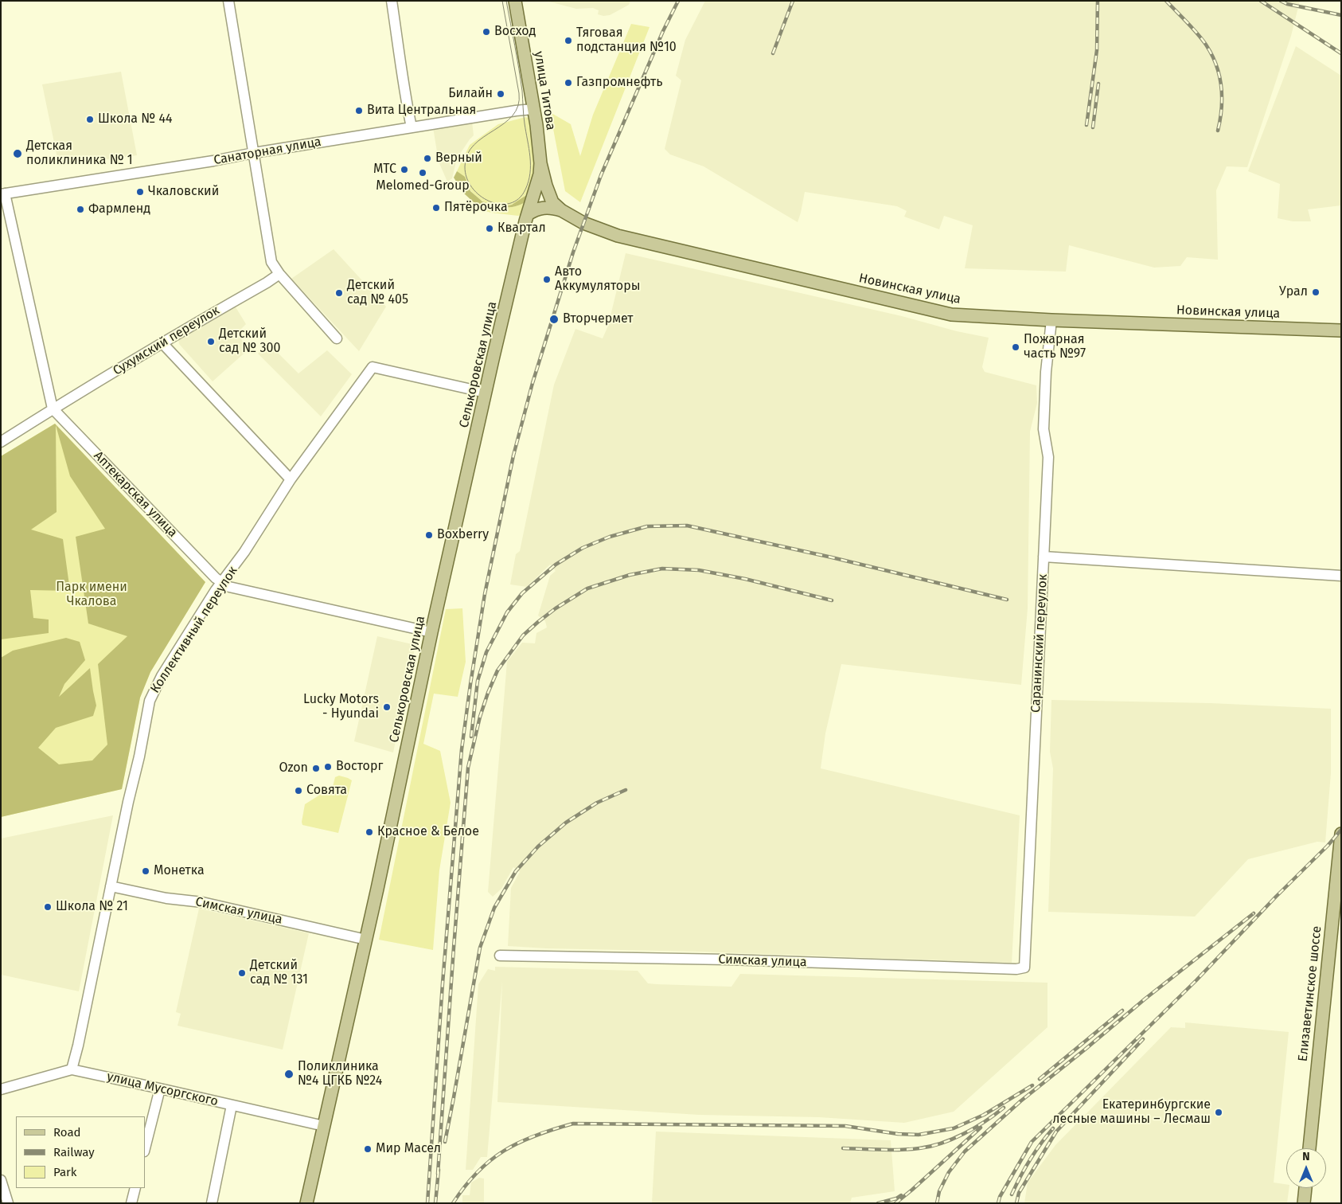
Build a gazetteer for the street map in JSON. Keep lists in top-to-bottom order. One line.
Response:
{"streets":{"main road":["улица Титова","Новинская улица","Селькоровская улица","Елизаветинское шоссе"],"street":["Санаторная улица","Сухумский переулок","Аптекарская улица","Коллективный переулок","Саранинский переулок","Симская улица","улица Мусоргского"]},"crossings":[["улица Титова","Санаторная улица"],["улица Титова","Новинская улица"],["улица Титова","Селькоровская улица"],["Новинская улица","Саранинский переулок"],["Сухумский переулок","Аптекарская улица"],["Селькоровская улица","Аптекарская улица"],["Селькоровская улица","Коллективный переулок"],["Селькоровская улица","Симская улица"],["Селькоровская улица","улица Мусоргского"],["Аптекарская улица","Коллективный переулок"],["Коллективный переулок","Симская улица"],["Коллективный переулок","улица Мусоргского"],["Саранинский переулок","Симская улица"]],"parks":["Парк имени Чкалова"],"places":["Восход","Тяговая подстанция №10","Газпромнефть","Билайн","Вита Центральная","Школа № 44","Детская поликлиника № 1","Верный","МТС","Melomed-Group","Чкаловский","Пятёрочка","Фармленд","Квартал","Авто Аккумуляторы","Урал","Детский сад № 405","Вторчермет","Детский сад № 300","Пожарная часть №97","Boxberry","Lucky Motors - Hyundai","Восторг","Ozon","Совята","Красное & Белое","Монетка","Школа № 21","Детский сад № 131","Поликлиника №4 ЦГКБ №24","Екатеринбургские лесные машины – Лесмаш","Мир Масел"],"legend":["Road","Railway","Park"],"north":"top"}
